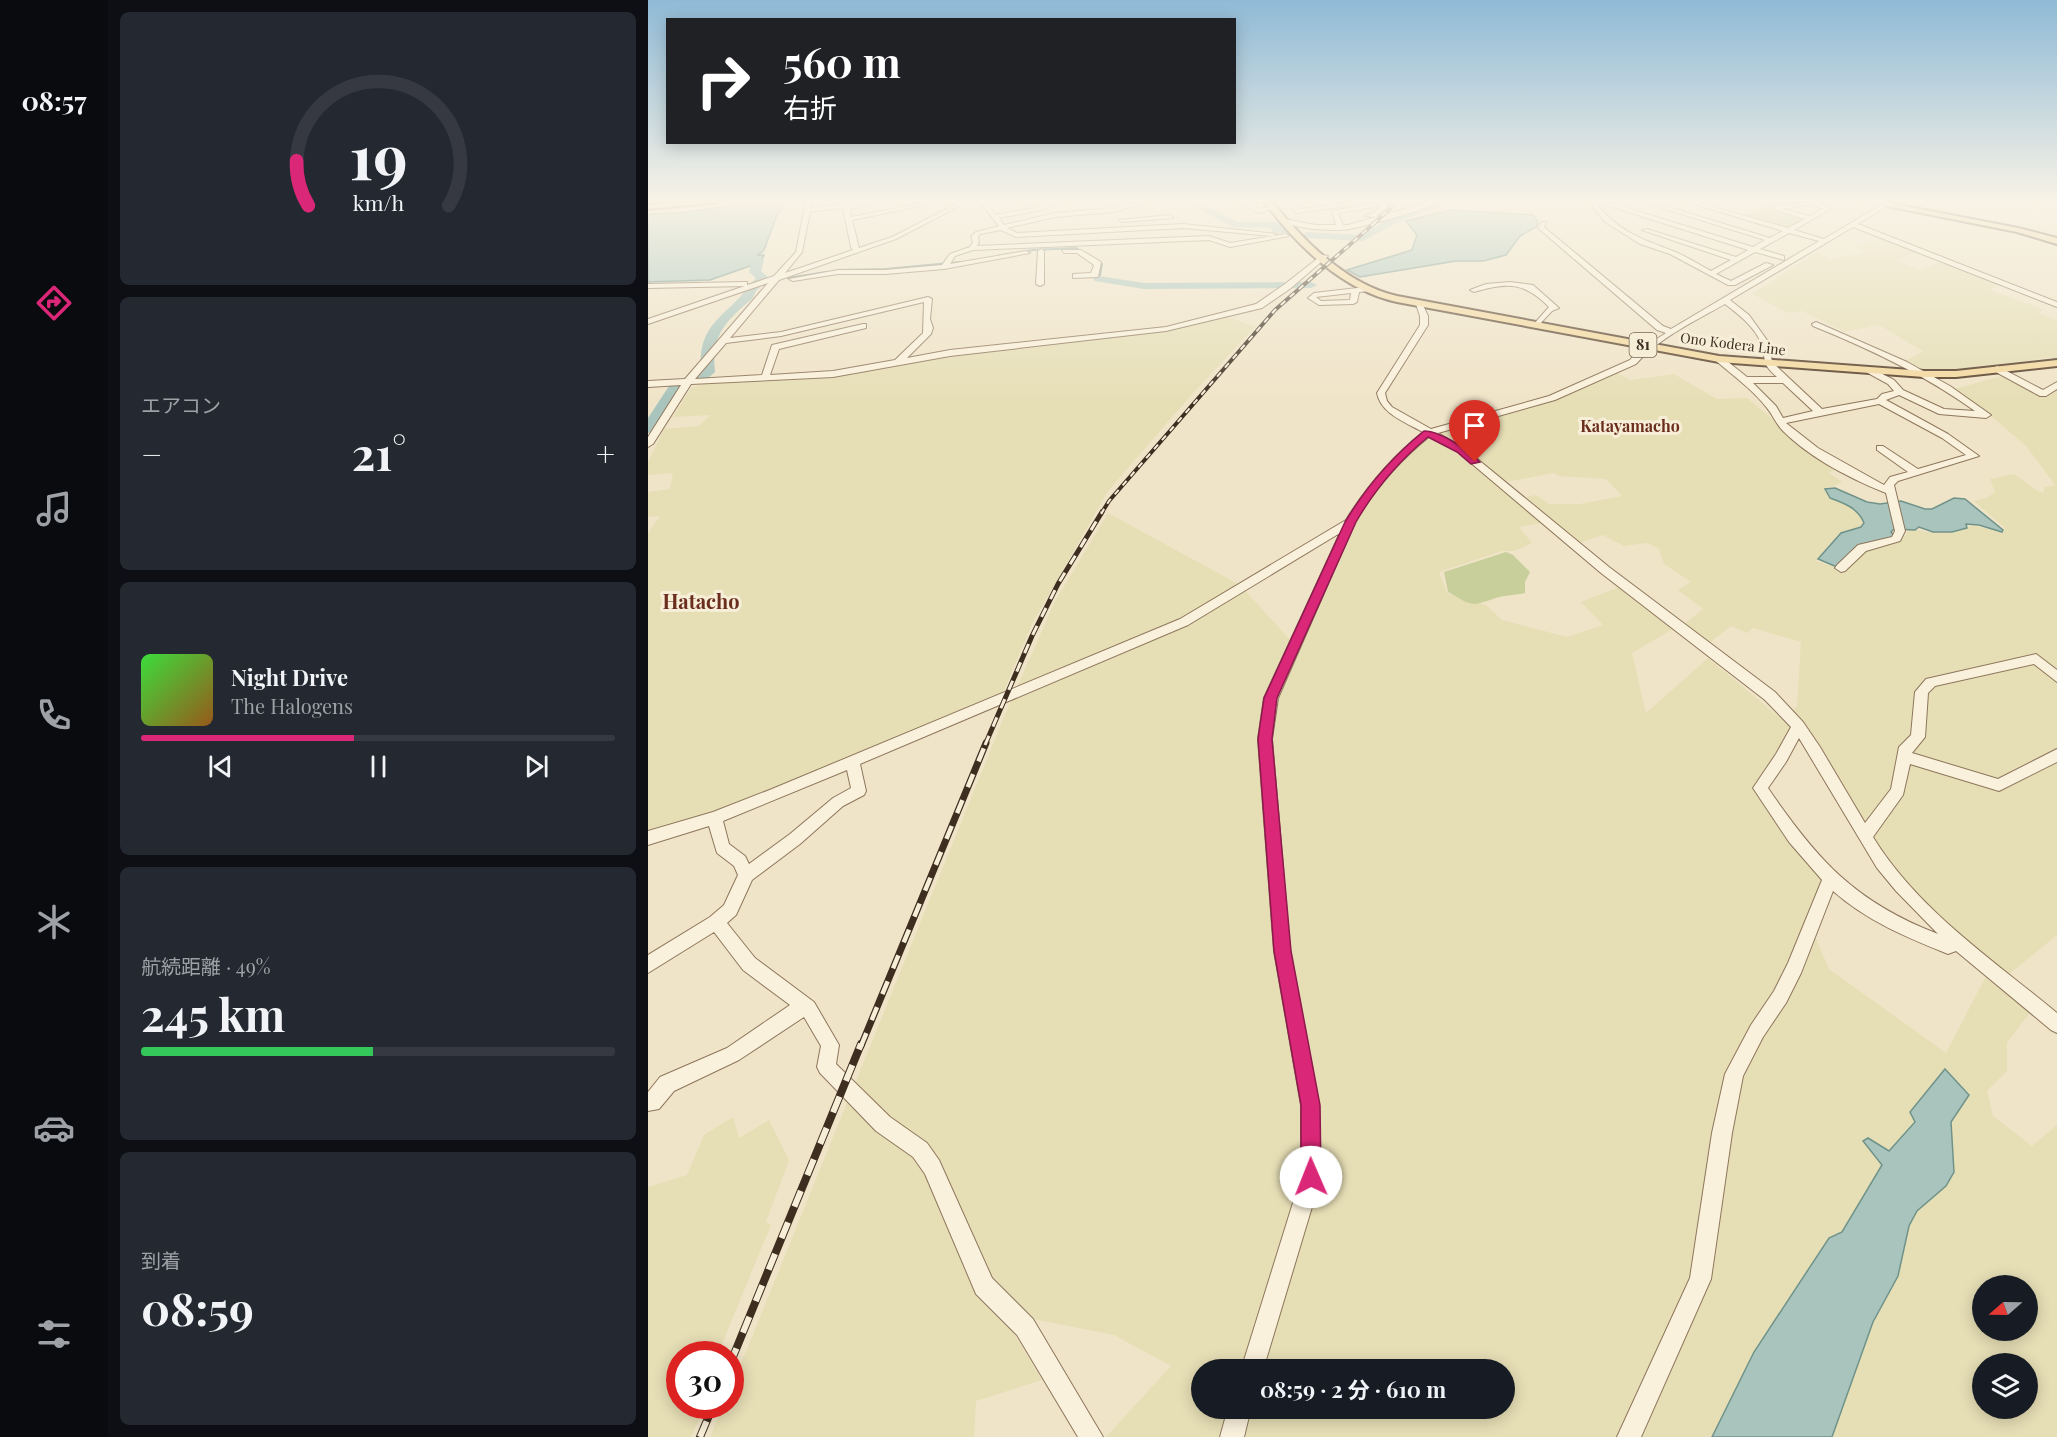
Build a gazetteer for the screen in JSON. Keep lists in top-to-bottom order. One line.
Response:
{"streets":{"main road":["Ono Kodera Line","81"]},"districts":["Katayamacho","Hatacho"],"north":"left","page":{"tabs":"08:57","turn":["560 m","右折"],"tile":["エアコン",["航続距離 · 49%","245 km"],["到着","08:59"]],"heat":["−","21°","+"],"song":["Night Drive","The Halogens"],"limit":"30","trip":"08:59 · 2 分 · 610 m","gauge":["19","km/h"]}}
